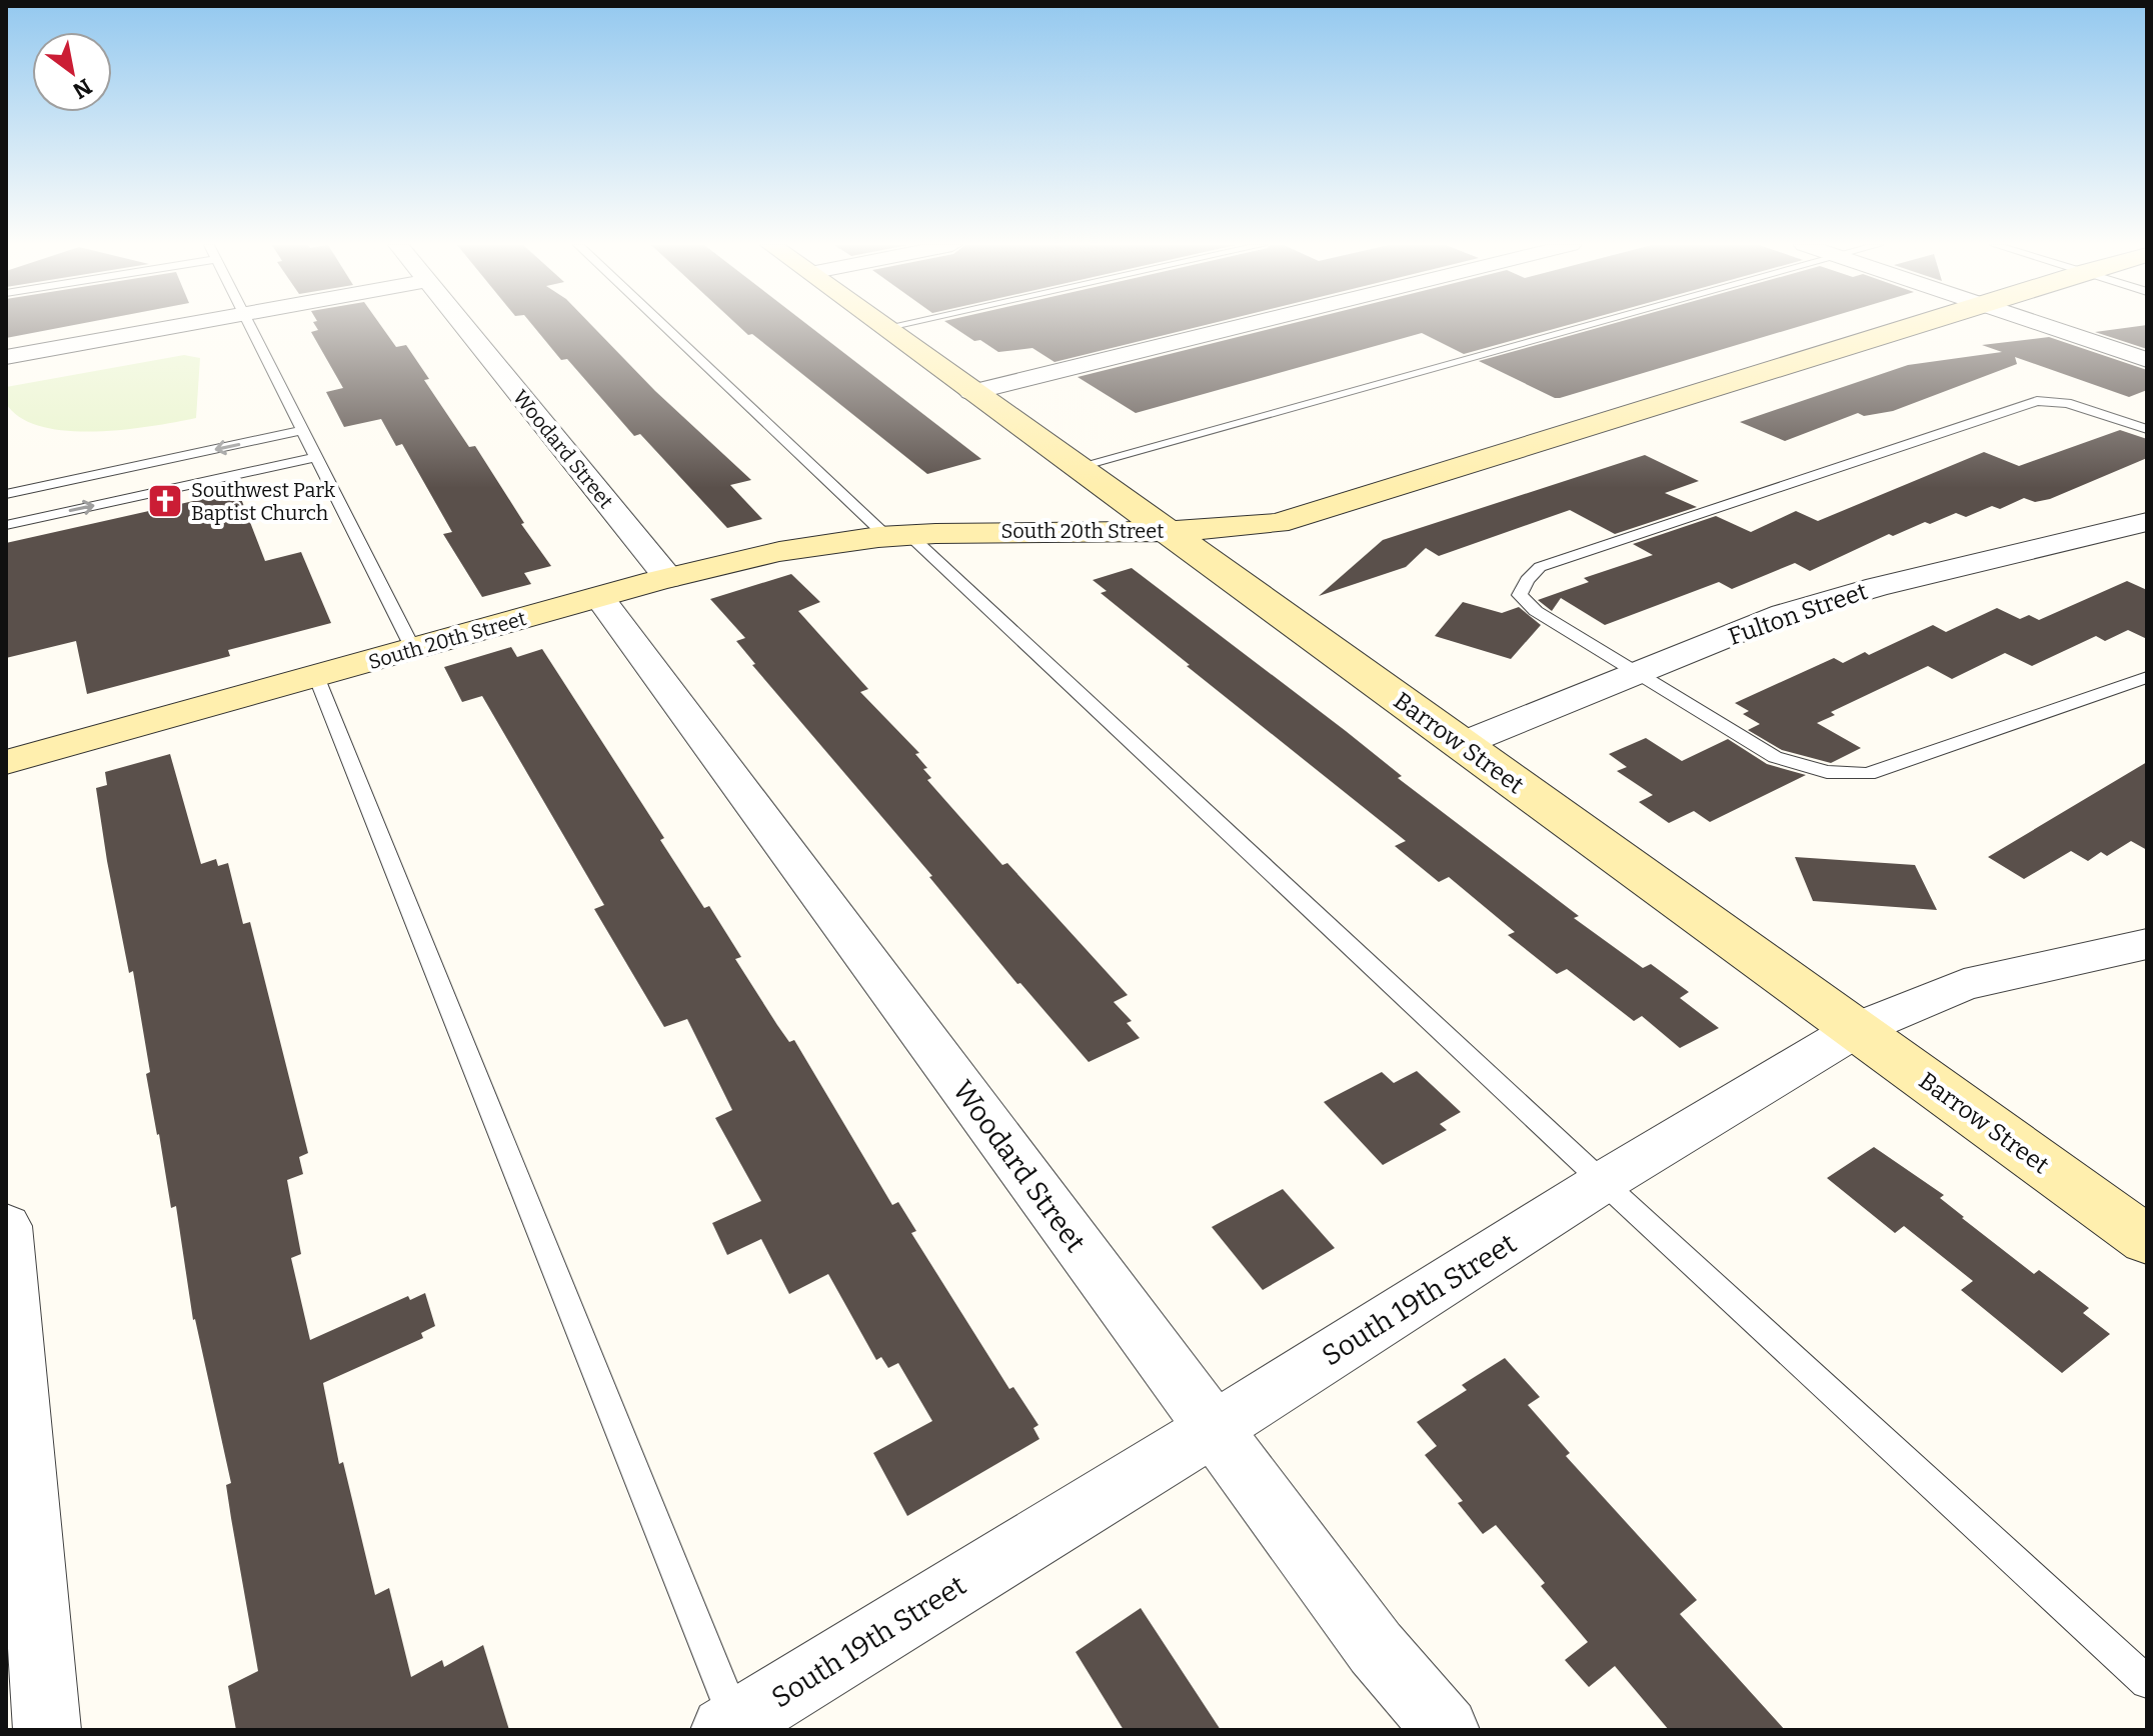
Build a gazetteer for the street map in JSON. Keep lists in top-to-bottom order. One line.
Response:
{"streets":{"street":["Woodard Street","South 20th Street","Fulton Street","Barrow Street","South 19th Street"]},"crossings":[["Woodard Street","South 20th Street"],["Woodard Street","South 19th Street"],["South 20th Street","Barrow Street"],["Fulton Street","Barrow Street"],["Barrow Street","South 19th Street"]],"places":{"church":["Southwest Park Baptist Church"]},"north":"bottom right"}
